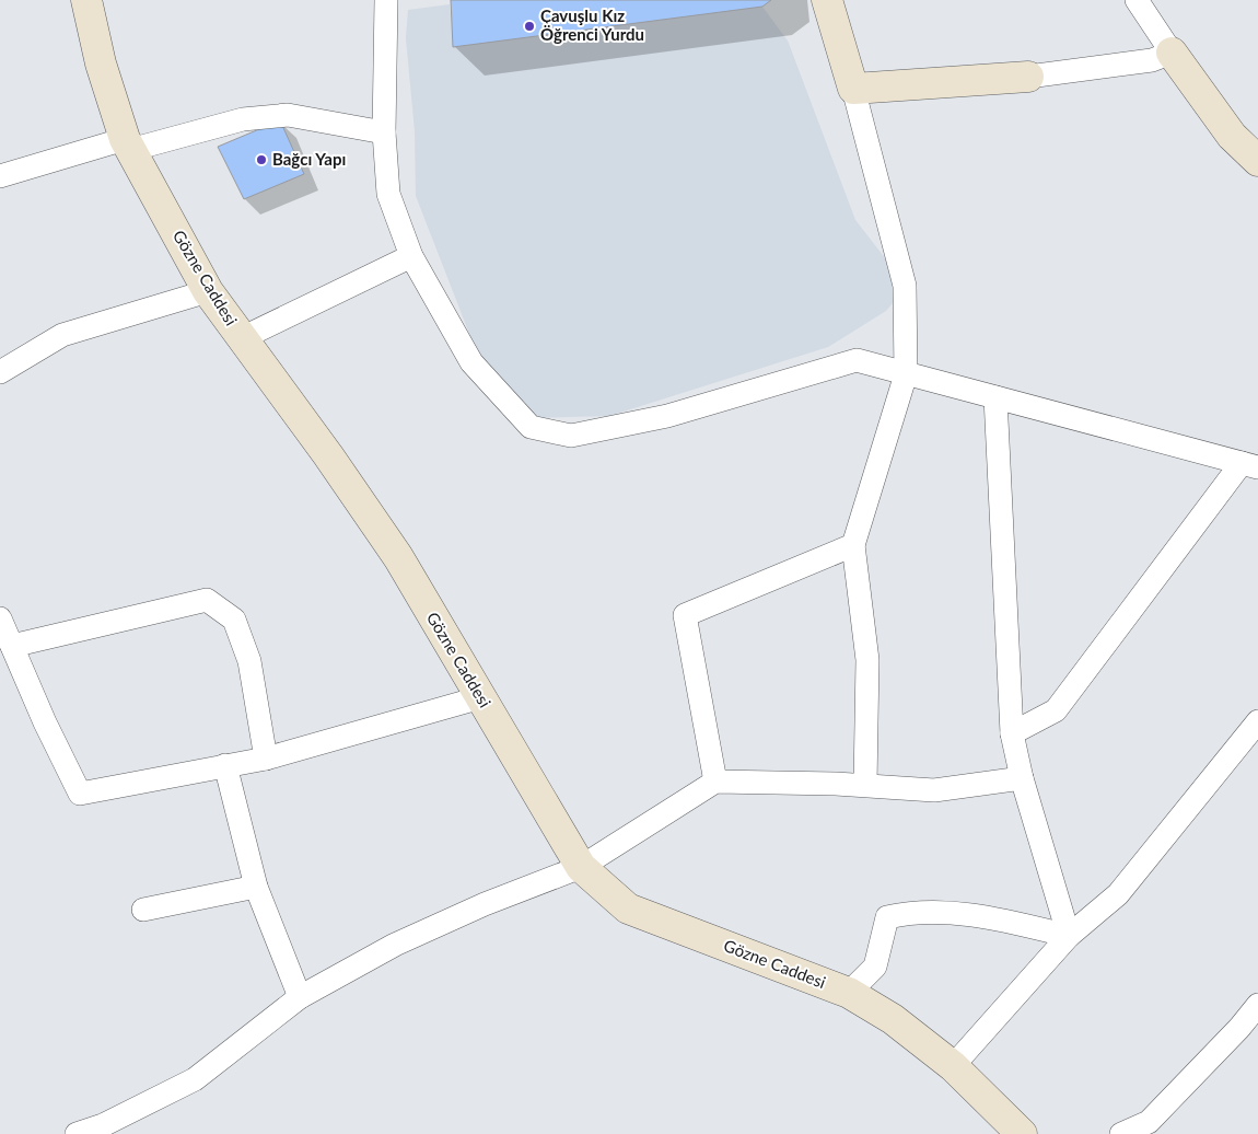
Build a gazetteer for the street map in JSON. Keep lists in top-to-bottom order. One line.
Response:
{"streets":{"street":["Gözne Caddesi"]},"places":["Çavuşlu Kız Öğrenci Yurdu","Bağcı Yapı"]}
